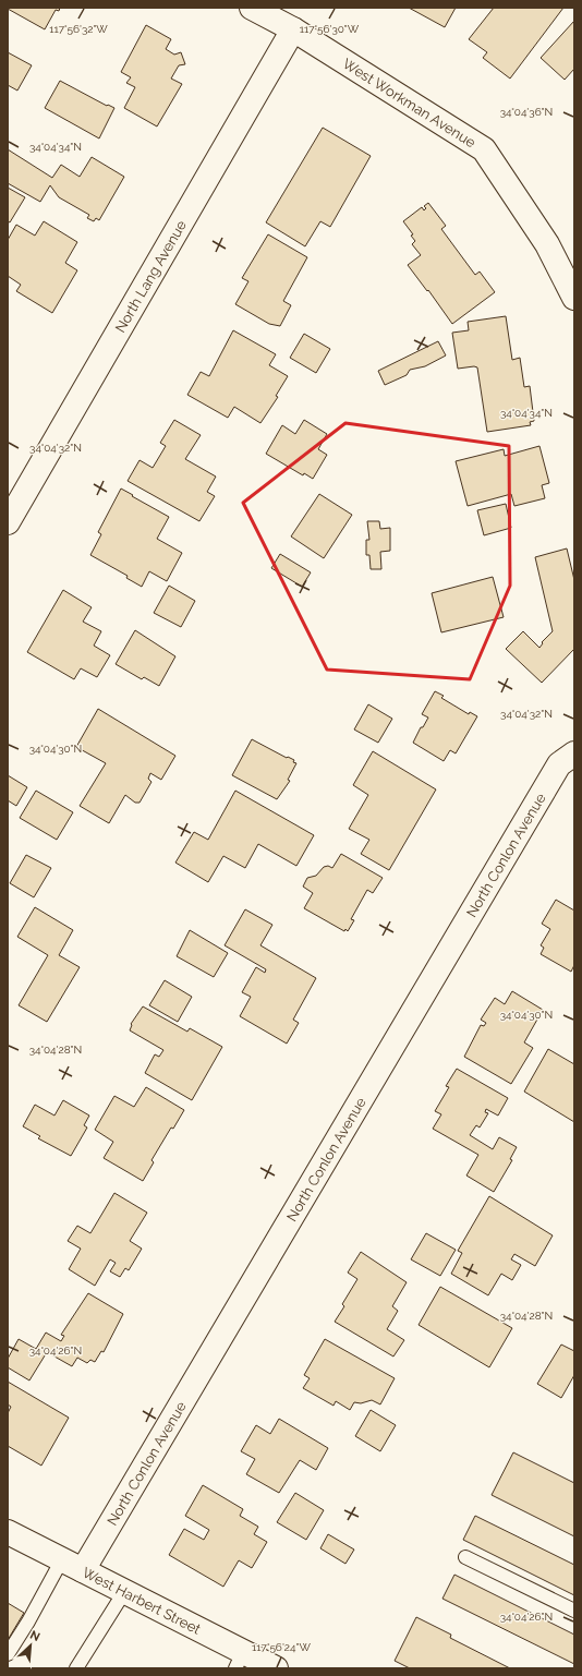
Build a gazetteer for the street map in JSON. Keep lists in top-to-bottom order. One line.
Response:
{"streets":{"street":["West Workman Avenue","North Lang Avenue","North Conlon Avenue","West Harbert Street"]},"crossings":[["West Workman Avenue","North Lang Avenue"],["North Conlon Avenue","West Harbert Street"]],"north":"top right","coordinates":["117°56'30\"W","117°56'32\"W","34°04'36\"N","34°04'34\"N","34°04'32\"N","34°04'30\"N","34°04'28\"N","34°04'26\"N","117°56'24\"W"]}
